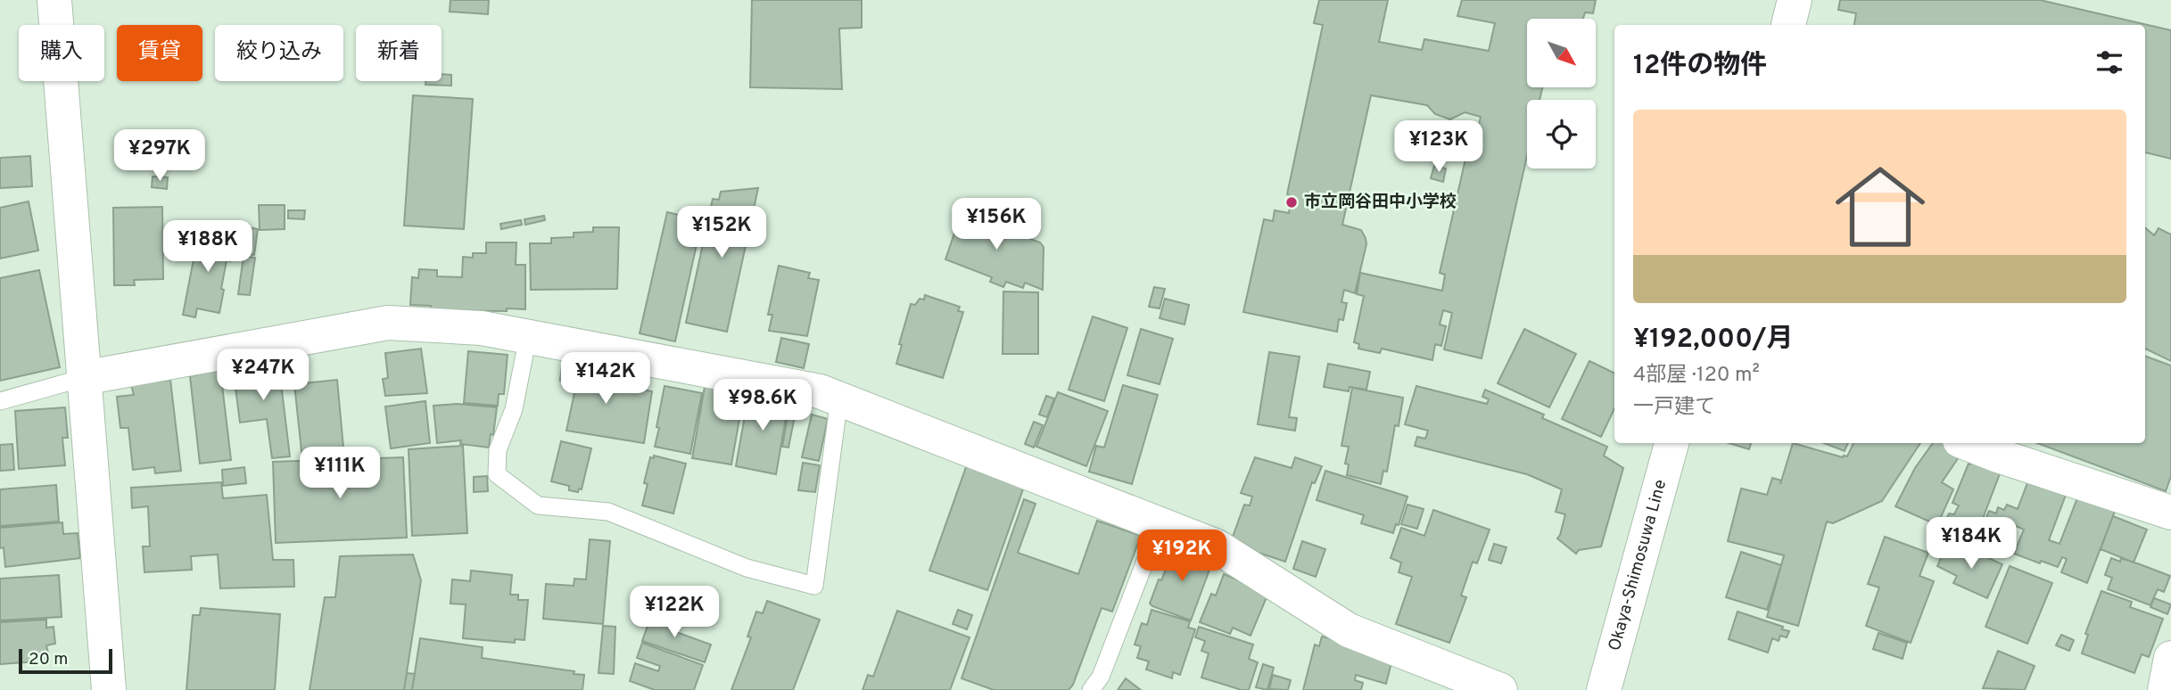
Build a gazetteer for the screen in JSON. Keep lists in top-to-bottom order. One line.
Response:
{"streets":{"street":["Okaya-Shimosuwa Line"]},"places":["市立岡谷田中小学校"],"scale_bar":"20 m","north":"bottom right","page":{"chip":["購入","賃貸","絞り込み","新着"],"heading":"12件の物件","list":[{"name":"¥192,000/月","note":"4部屋 · 120 m² · 一戸建て"}],"price":["¥123K","¥297K","¥156K","¥152K","¥188K","¥247K","¥142K","¥98.6K","¥111K","¥184K","¥192K","¥122K"],"scale":"20 m"}}
